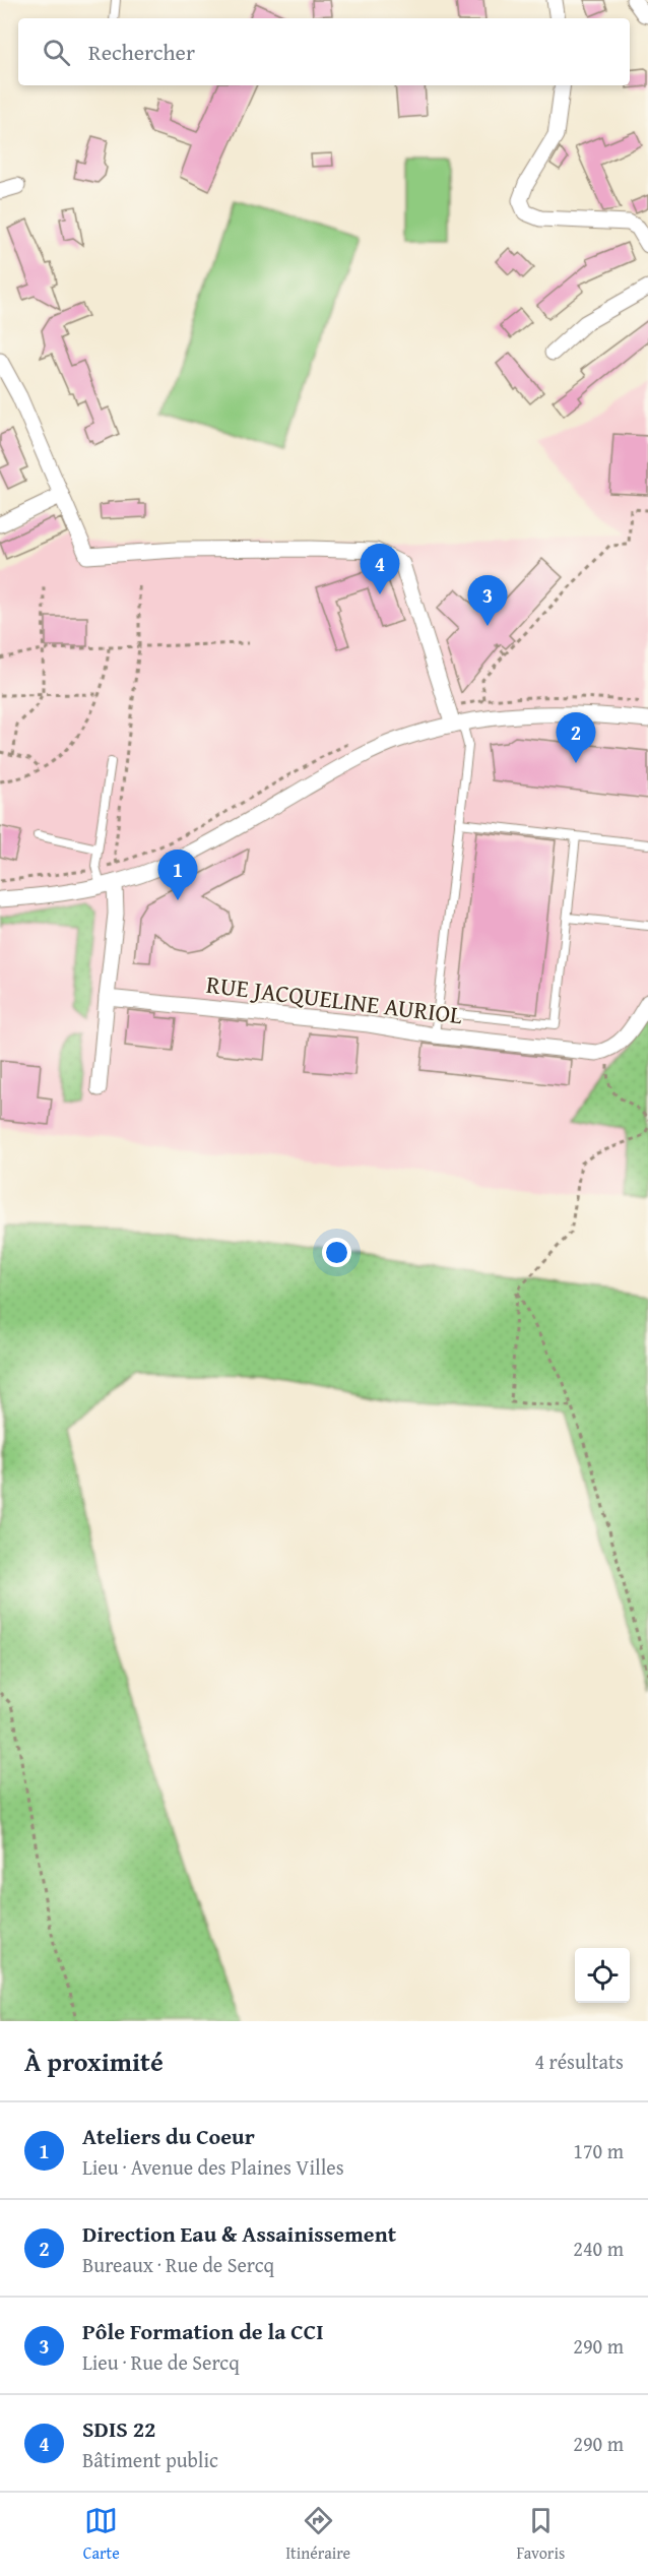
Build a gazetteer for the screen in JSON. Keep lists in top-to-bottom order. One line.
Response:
{"streets":{"street":["RUE JACQUELINE AURIOL"]},"page":{"search":"Rechercher","pins":["4","3","2","1"],"heading":["À proximité","4 résultats"],"list":[{"mark":"1","name":"Ateliers du Coeur","note":"Lieu · Avenue des Plaines Villes","value":"170 m"},{"mark":"2","name":"Direction Eau & Assainissement","note":"Bureaux · Rue de Sercq","value":"240 m"},{"mark":"3","name":"Pôle Formation de la CCI","note":"Lieu · Rue de Sercq","value":"290 m"},{"mark":"4","name":"SDIS 22","note":"Bâtiment public","value":"290 m"}],"nav":["Carte","Itinéraire","Favoris"]}}
